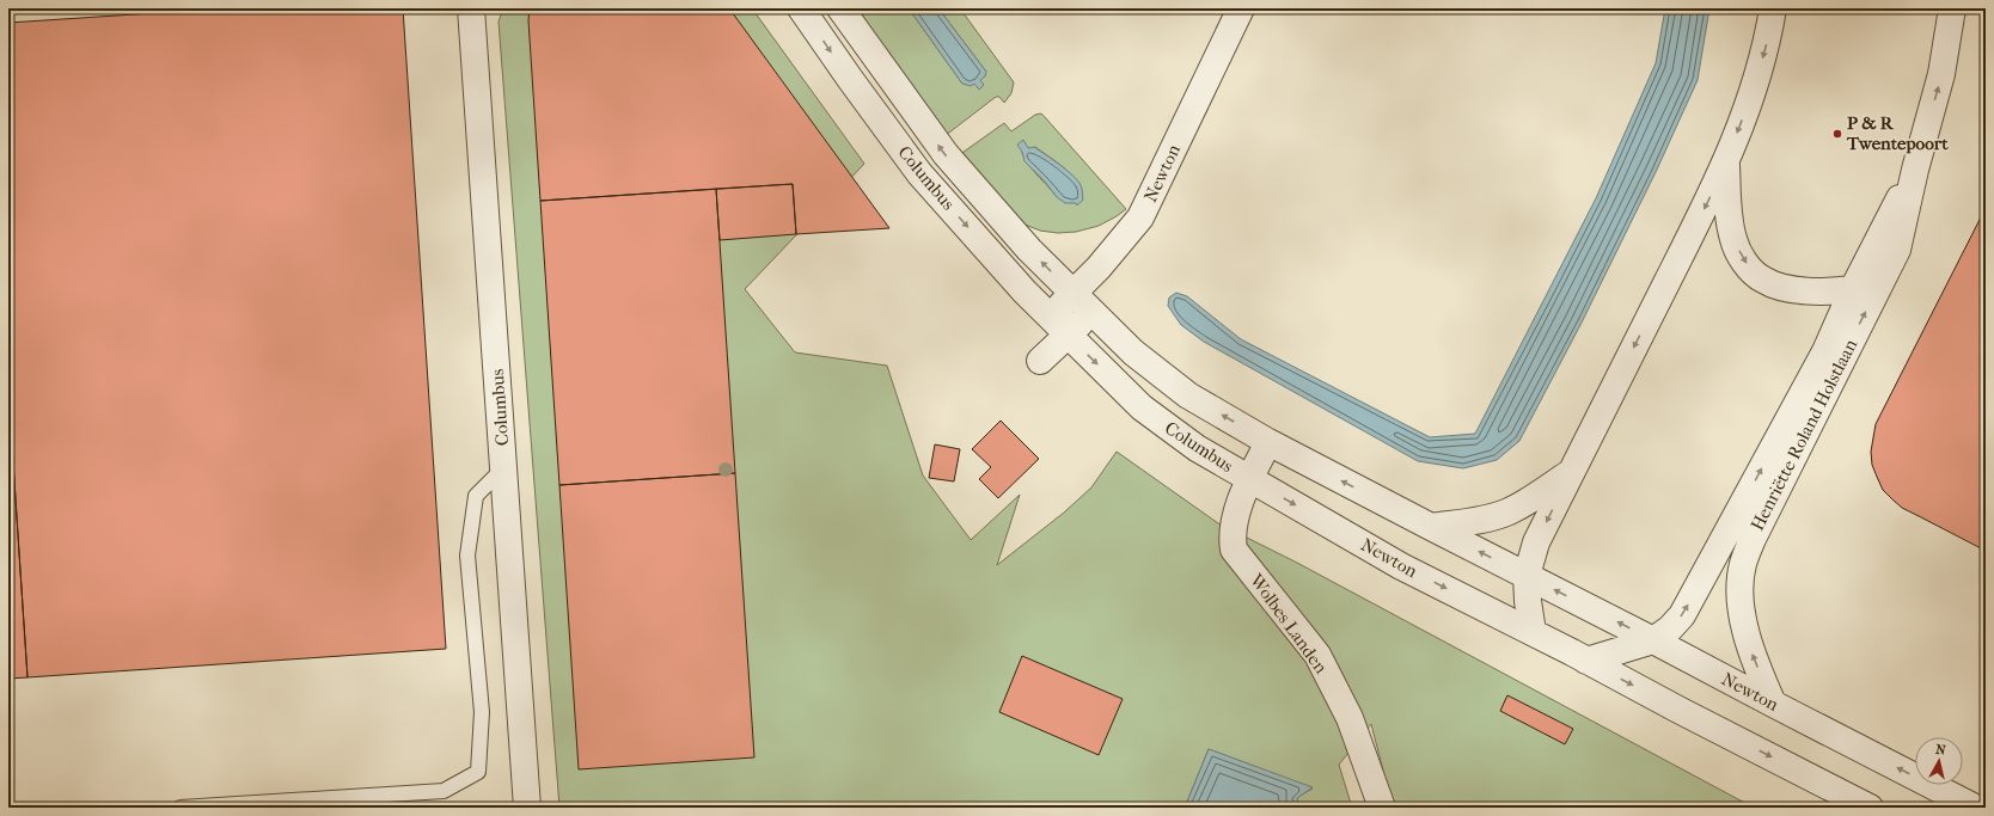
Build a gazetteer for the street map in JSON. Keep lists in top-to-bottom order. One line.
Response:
{"streets":{"street":["Newton","Columbus","Henriëtte Roland Holstlaan","Wolbes Landen"]},"crossings":[["Newton","Columbus"],["Newton","Henriëtte Roland Holstlaan"],["Newton","Wolbes Landen"],["Columbus","Wolbes Landen"]],"places":["P & R Twentepoort"],"north":"top"}
